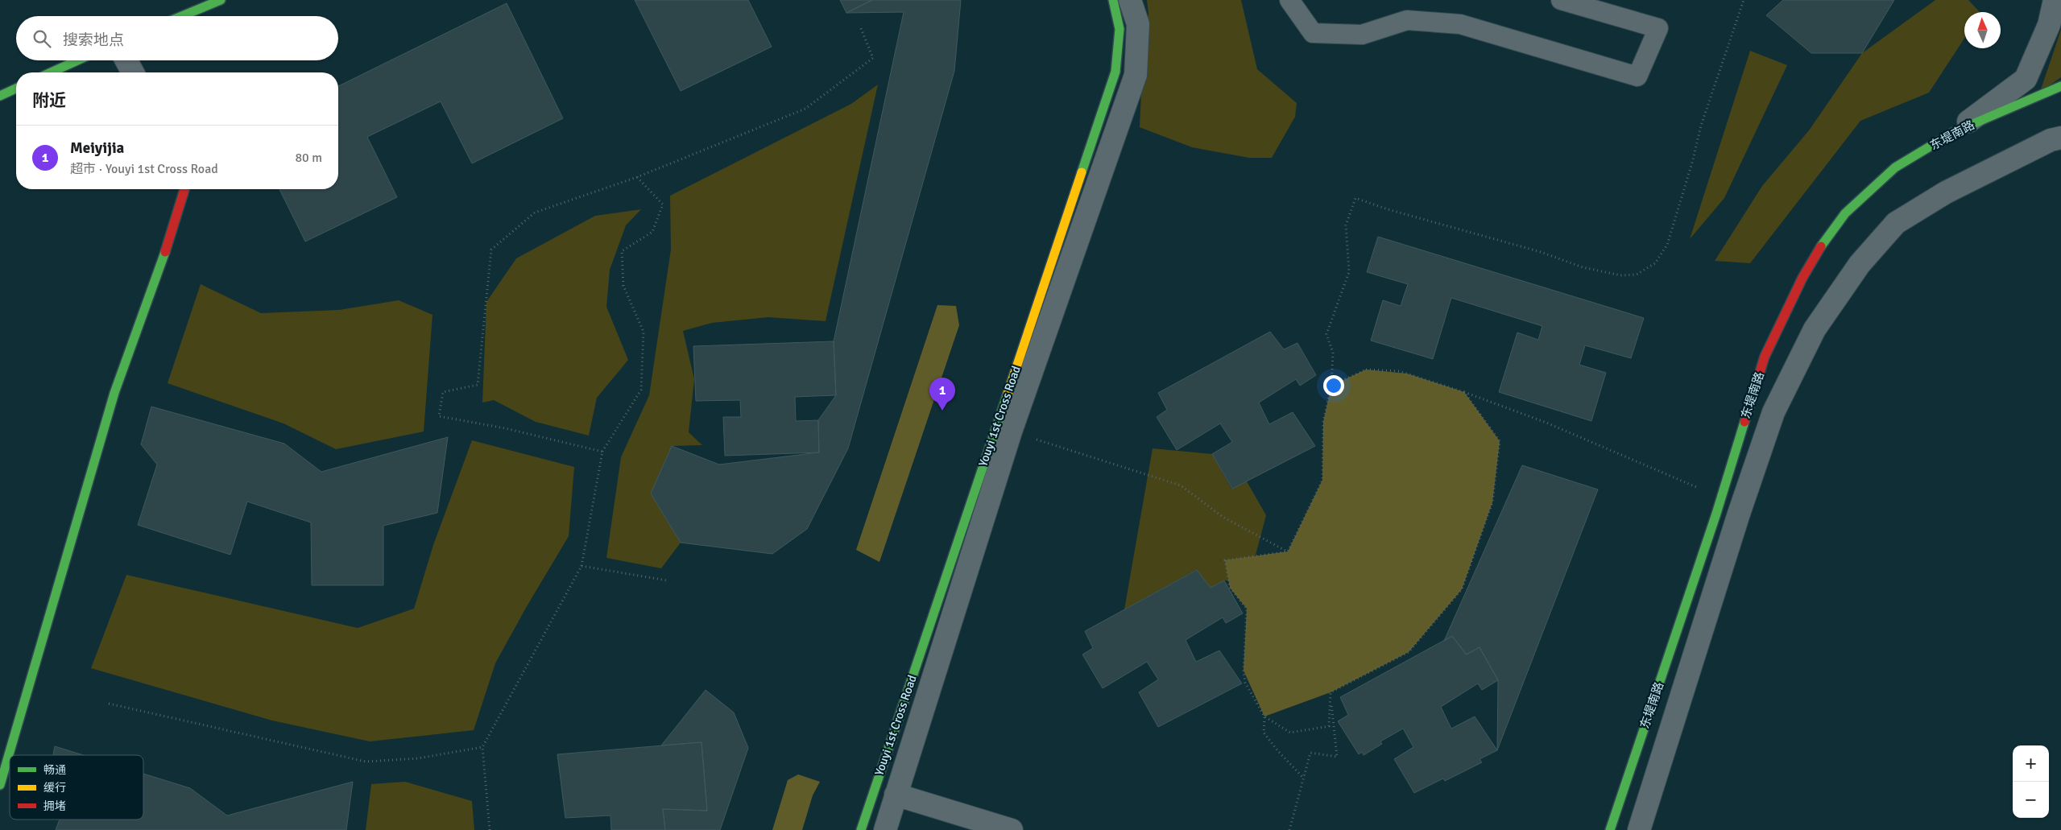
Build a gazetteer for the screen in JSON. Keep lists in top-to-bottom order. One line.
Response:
{"streets":{"street":["东堤南路","Youyi 1st Cross Road"]},"legend":["畅通","缓行","拥堵"],"north":"top","page":{"search":"搜索地点","heading":"附近","list":[{"mark":"1","name":"Meiyijia","note":"超市 · Youyi 1st Cross Road","value":"80 m"}],"pins":"1","map_buttons":["+","−"]}}
